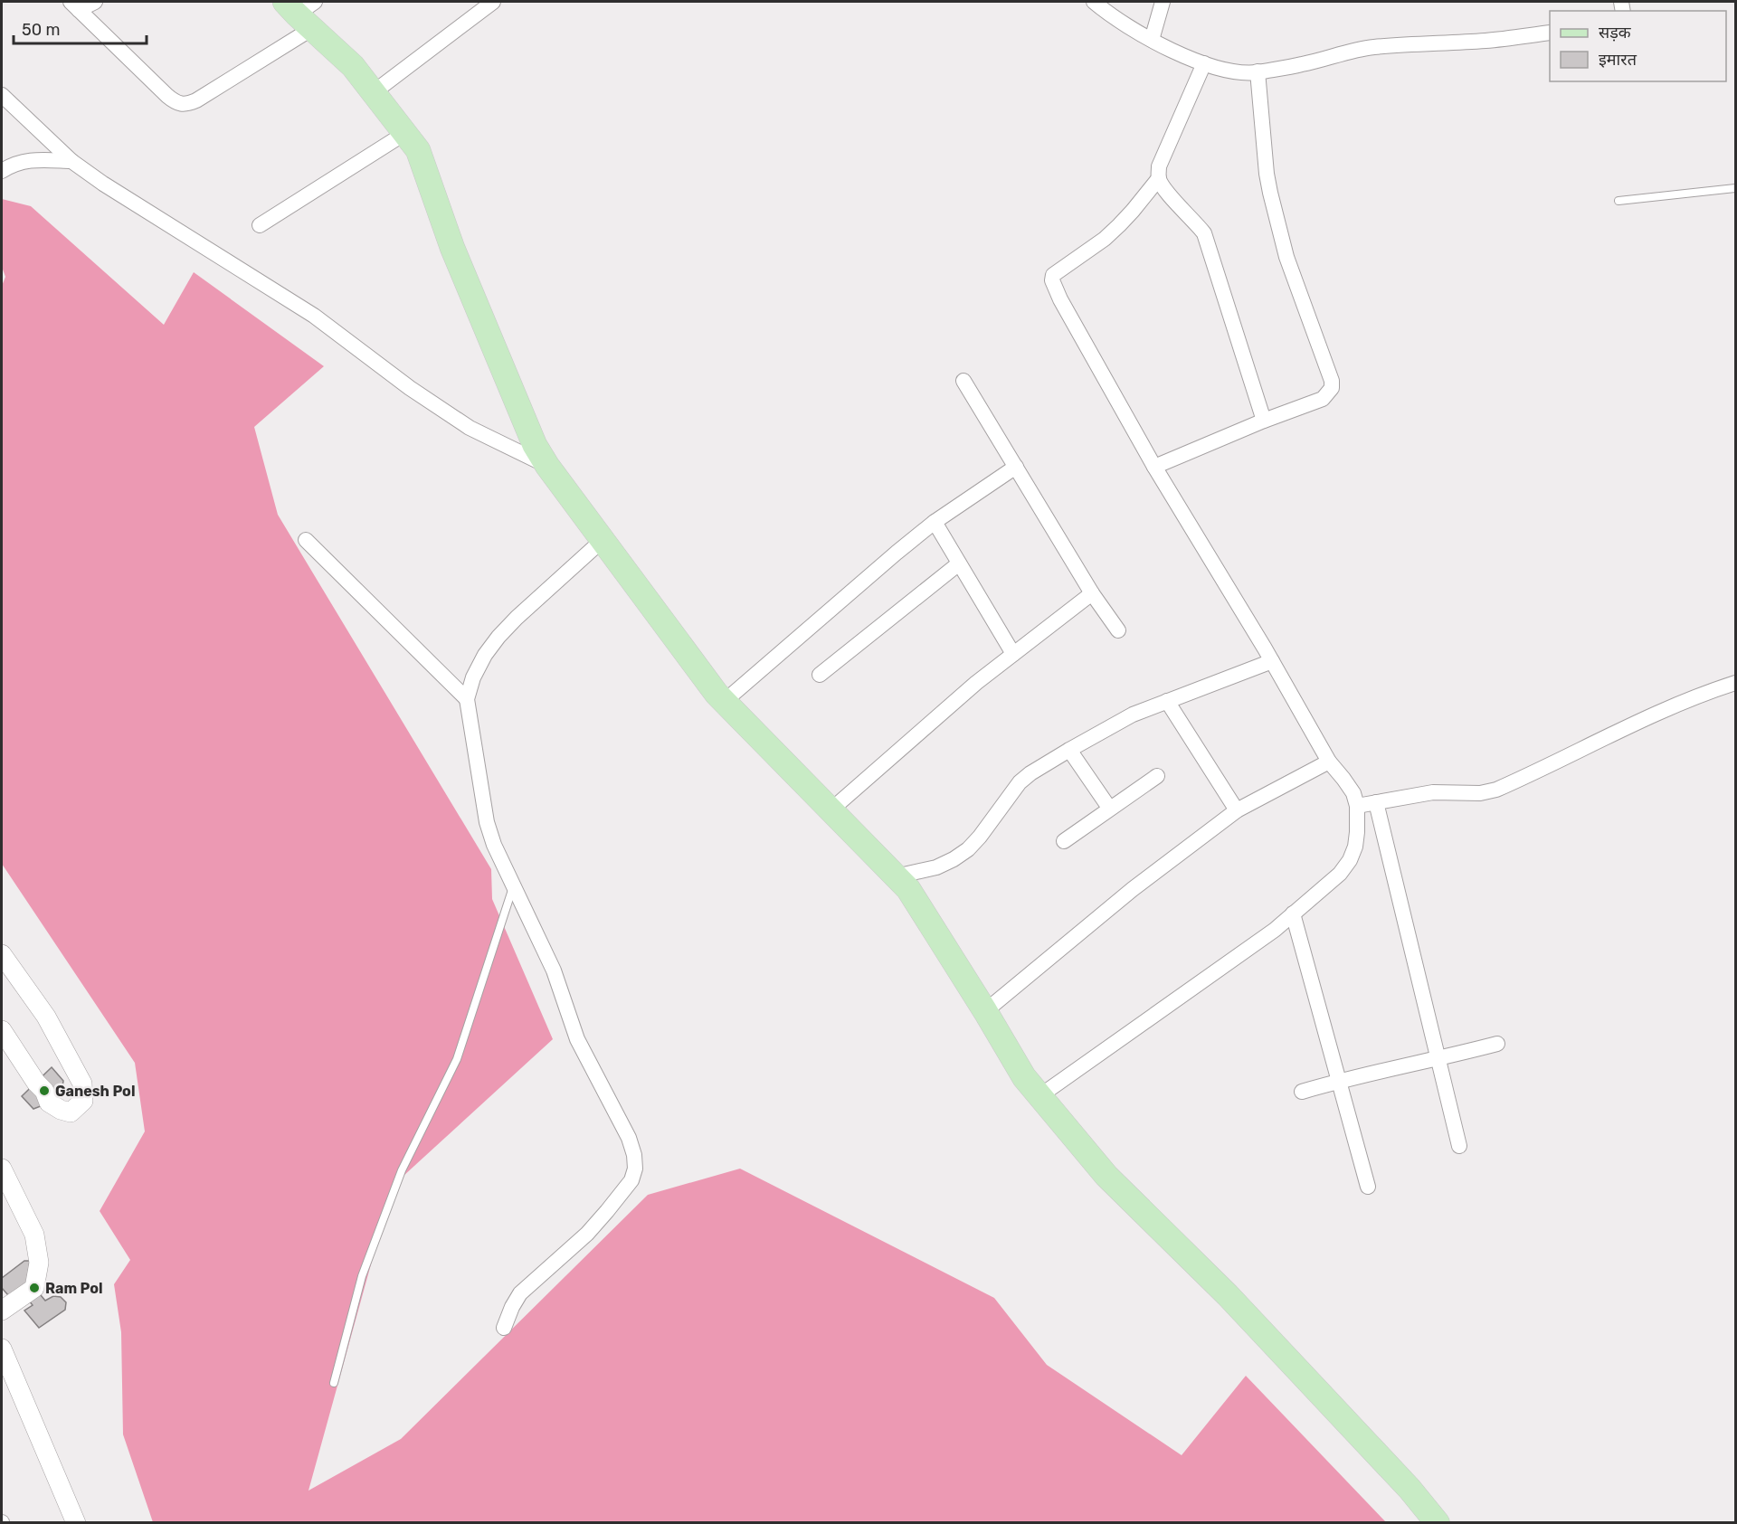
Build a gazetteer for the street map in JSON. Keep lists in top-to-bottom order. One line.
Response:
{"places":["Ganesh Pol","Ram Pol"],"legend":["सड़क","इमारत"],"scale_bar":"50 m"}
